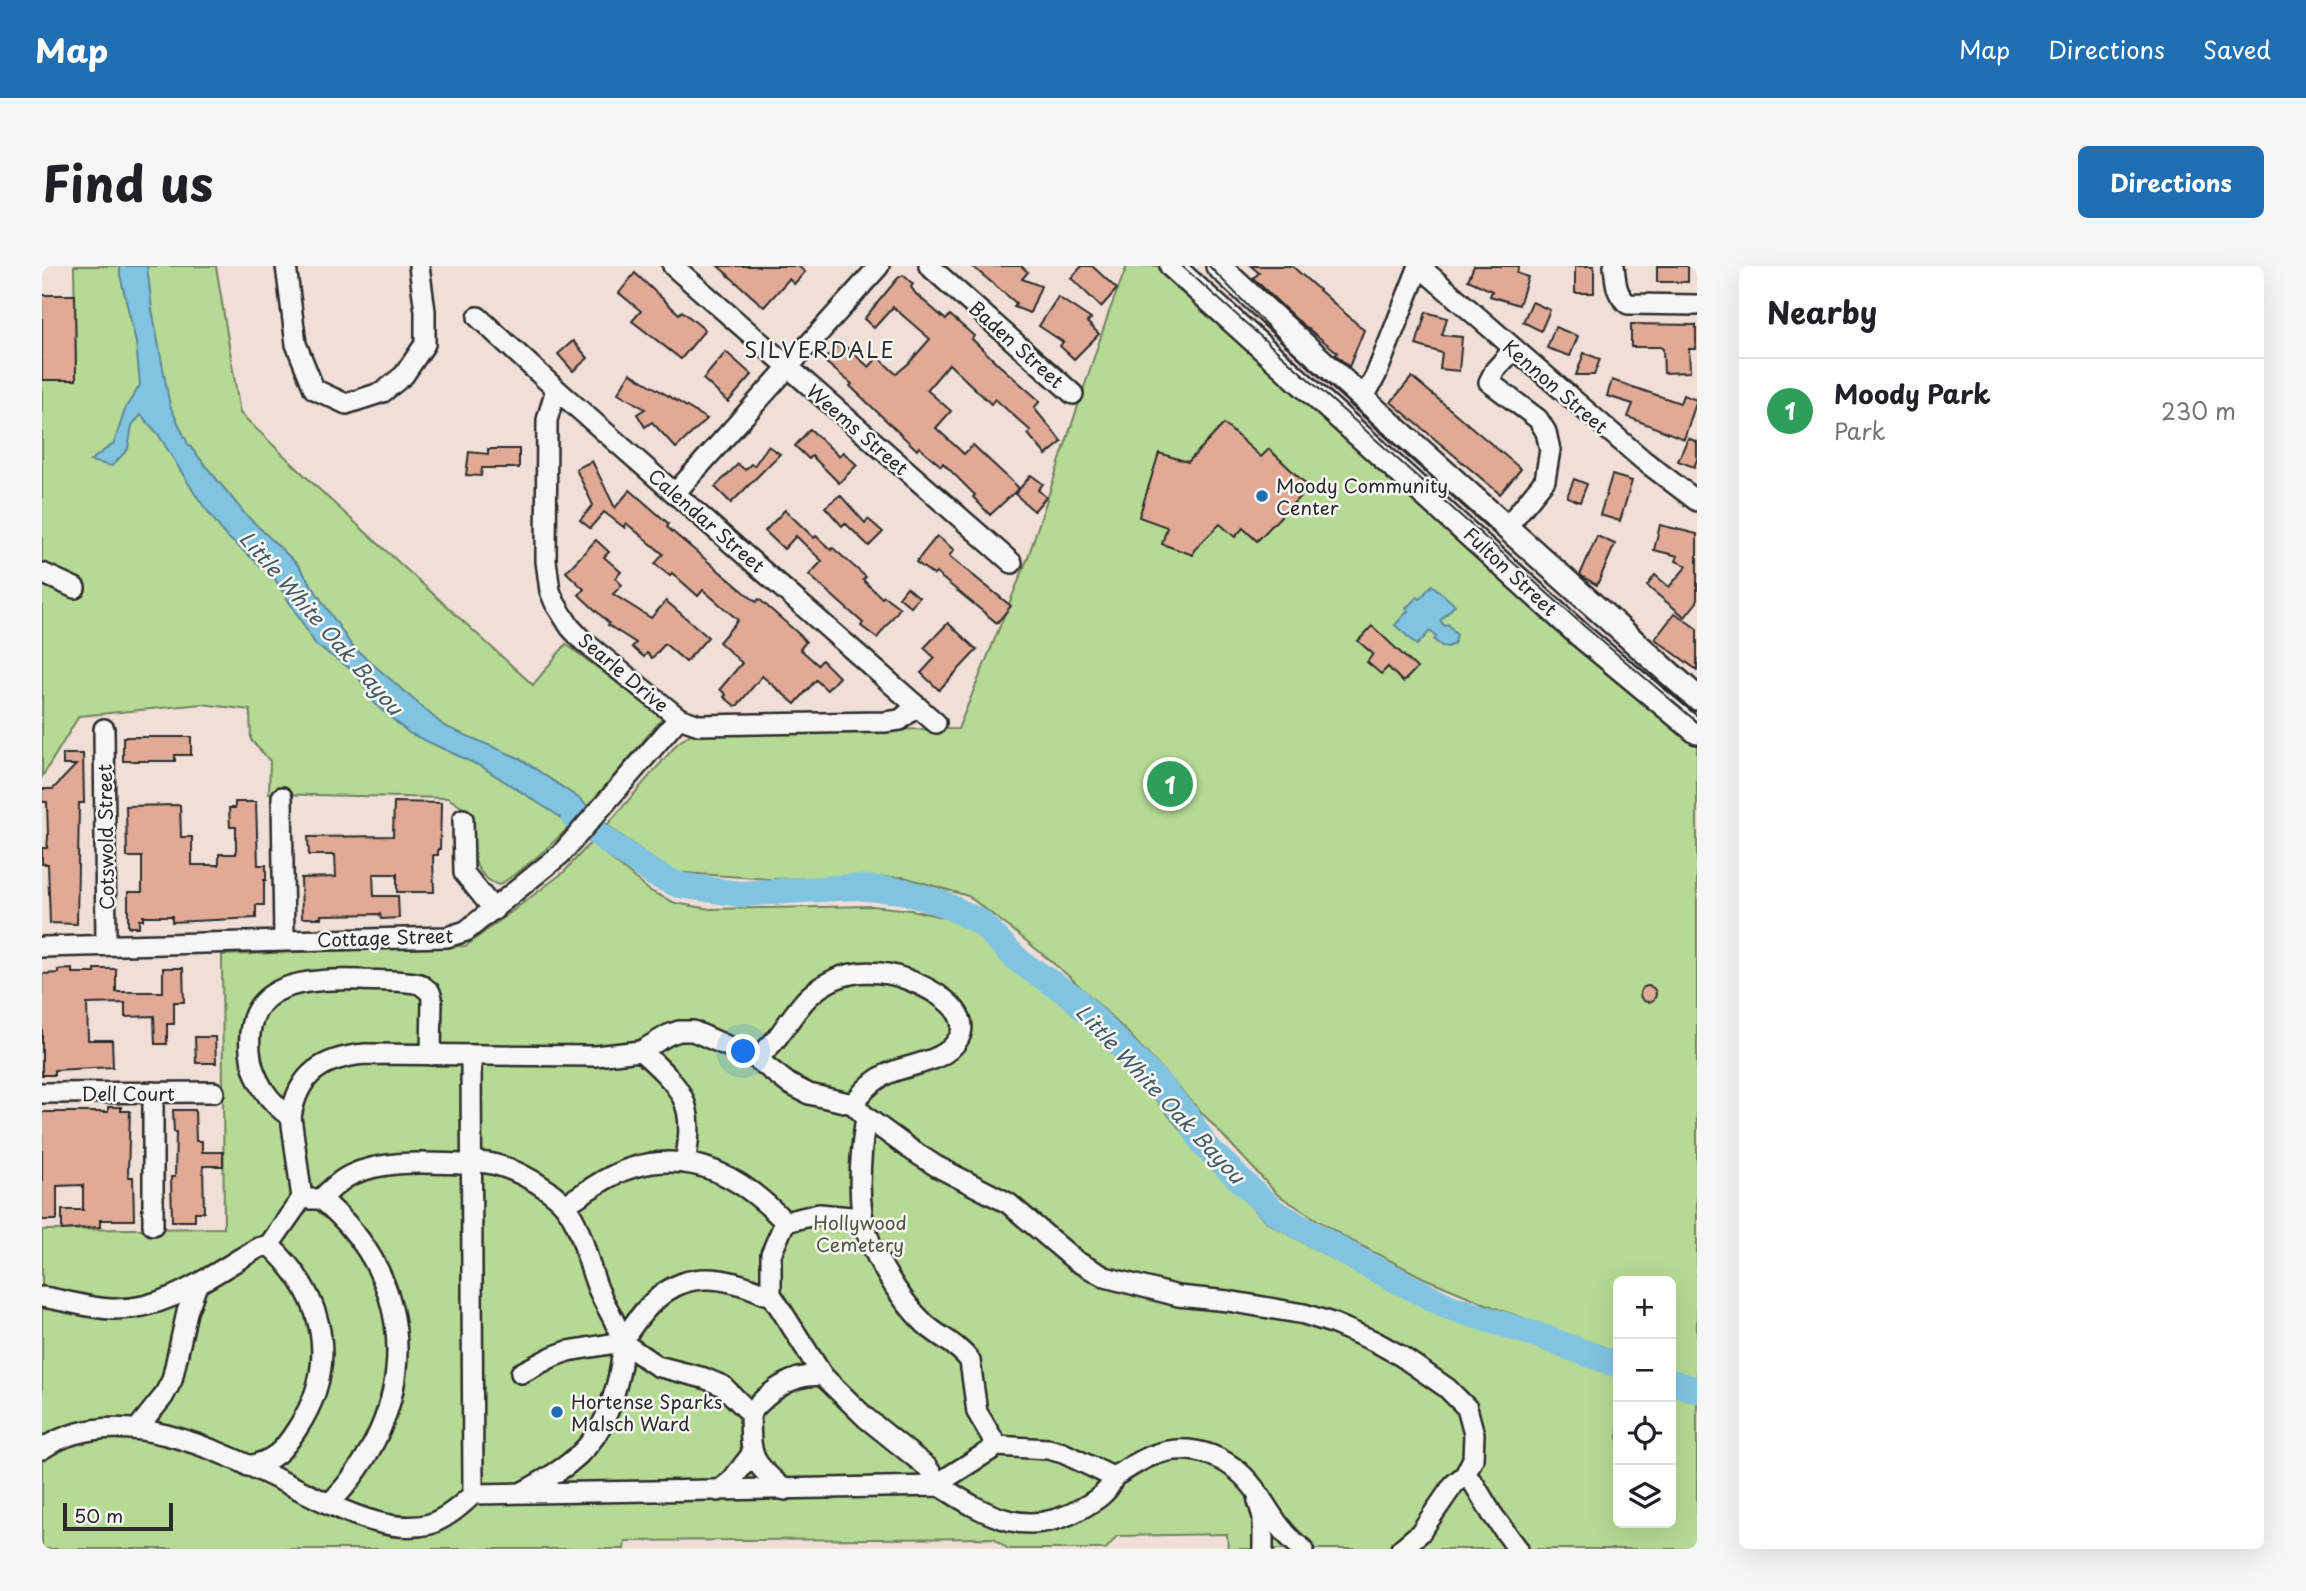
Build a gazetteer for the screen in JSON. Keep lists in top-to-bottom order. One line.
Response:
{"streets":{"main road":["Fulton Street"],"street":["Baden Street","Kennon Street","Weems Street","Calendar Street","Searle Drive","Cotswold Street","Cottage Street","Dell Court"]},"crossings":[["Calendar Street","Searle Drive"],["Searle Drive","Cottage Street"],["Cotswold Street","Cottage Street"]],"districts":["SILVERDALE"],"water":["Little White Oak Bayou"],"parks":["Hollywood Cemetery"],"places":["Moody Community Center","Hortense Sparks Malsch Ward"],"scale_bar":"50 m","page":{"header":"Map","nav":["Map","Directions","Saved"],"title":"Find us","buttons":"Directions","heading":"Nearby","list":[{"mark":"1","name":"Moody Park","note":"Park","value":"230 m"}],"pins":"1","map_buttons":["+","−"],"scale":"50 m"}}
